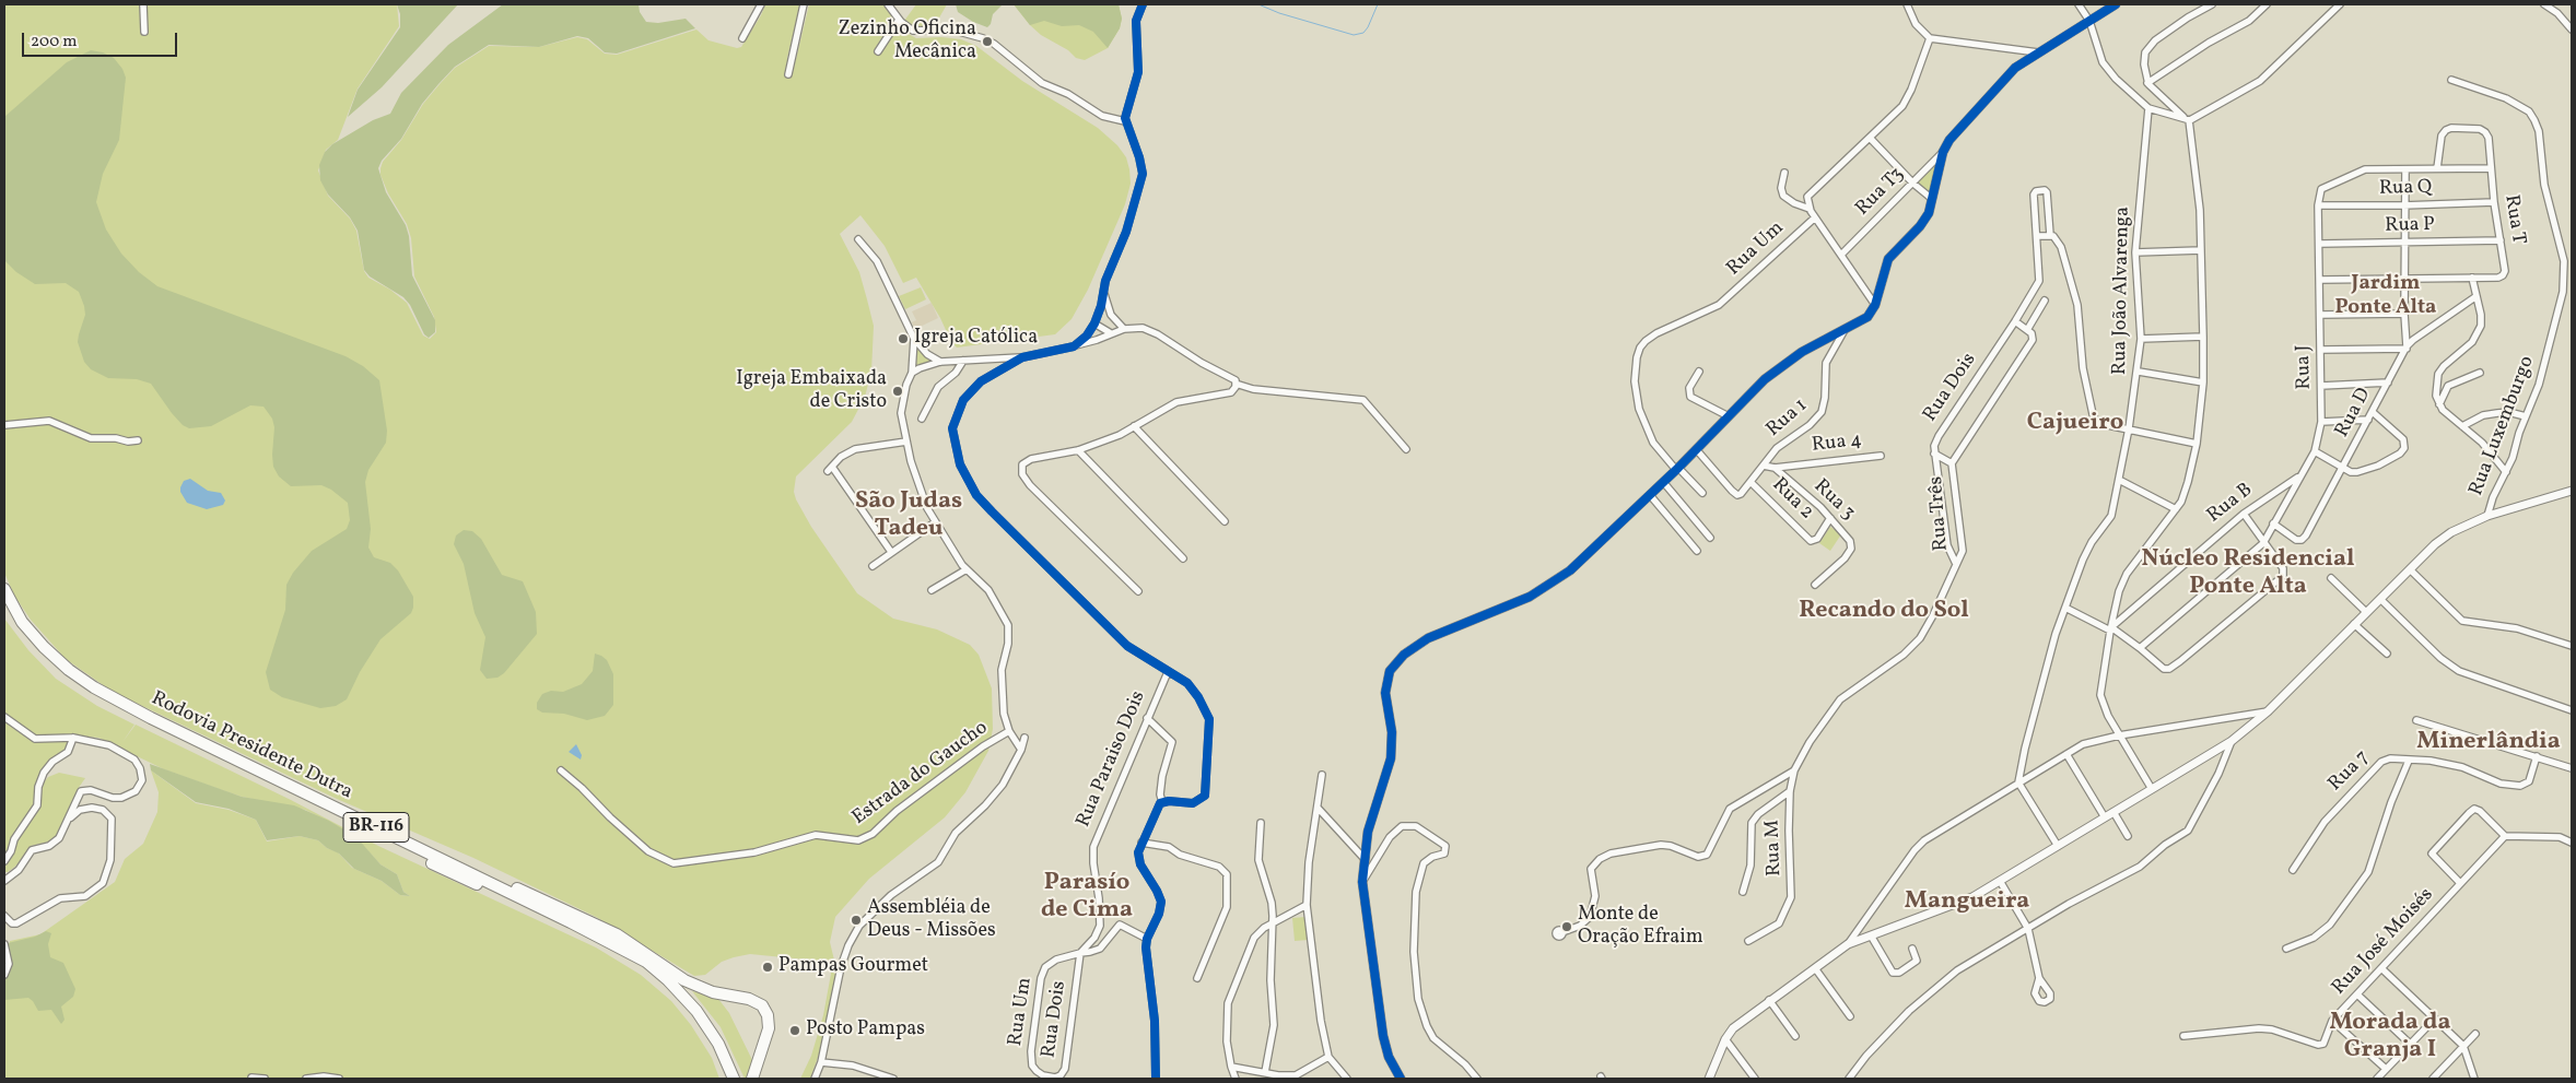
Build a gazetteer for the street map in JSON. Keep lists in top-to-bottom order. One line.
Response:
{"streets":{"highway":["Rodovia Presidente Dutra","BR-116"],"street":["Rua Q","Rua T3","Rua T","Rua P","Rua Um","Rua João Alvarenga","Rua J","Rua Dois","Rua D","Rua 1","Rua Luxemburgo","Rua 4","Rua 2","Rua 3","Rua B","Rua Três","Rua Paraiso Dois","Rua 7","Estrada do Gaucho","Rua M","Rua José Moisés"]},"crossings":[["Rua Q","Rua T"],["Rua Q","Rua J"],["Rua T","Rua P"],["Rua T","Rua J"],["Rua P","Rua J"],["Rua Um","Rua Dois"],["Rua Um","Rua Paraiso Dois"],["Rua J","Rua D"],["Rua J","Rua B"],["Rua Dois","Rua Três"],["Rua Dois","Rua Paraiso Dois"],["Rua 1","Rua 4"],["Rua 1","Rua 2"],["Rua 4","Rua 3"],["Rua 2","Rua 3"],["Rua Três","Rua M"]],"districts":["Jardim Ponte Alta","Cajueiro","São Judas Tadeu","Núcleo Residencial Ponte Alta","Recando do Sol","Minerlândia","Parasío de Cima","Mangueira","Morada da Granja I"],"places":["Zezinho Oficina Mecânica","Igreja Católica","Igreja Embaixada de Cristo","Assembléia de Deus - Missões","Monte de Oração Efraim","Pampas Gourmet","Posto Pampas"],"scale_bar":"200 m"}
